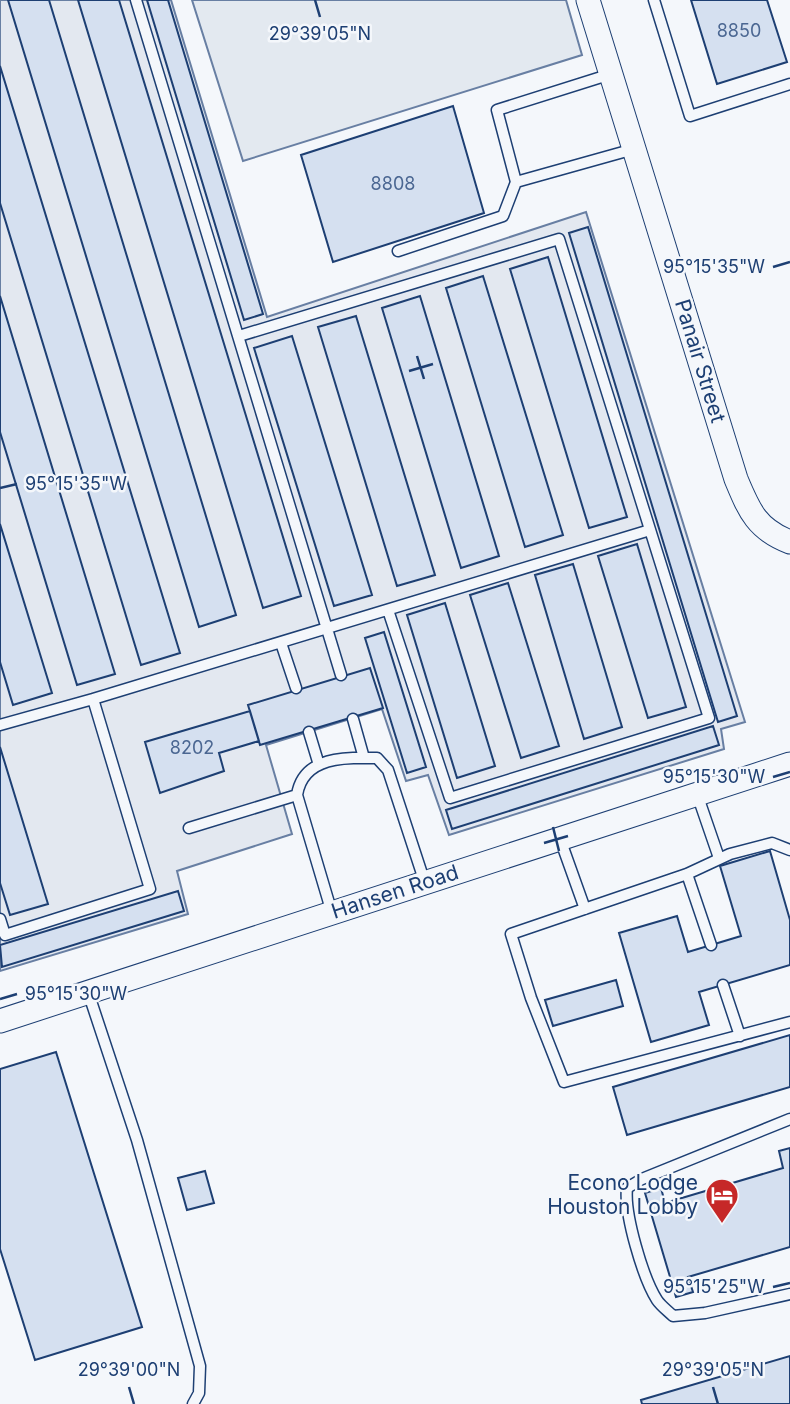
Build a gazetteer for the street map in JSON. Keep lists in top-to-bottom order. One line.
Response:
{"streets":{"street":["Panair Street","Hansen Road"]},"places":{"hotel":["Econo Lodge Houston Lobby"]},"house_numbers":["8850","8808","8202"],"coordinates":["29°39'05\"N","95°15'35\"W","95°15'30\"W","95°15'25\"W","29°39'00\"N"]}
